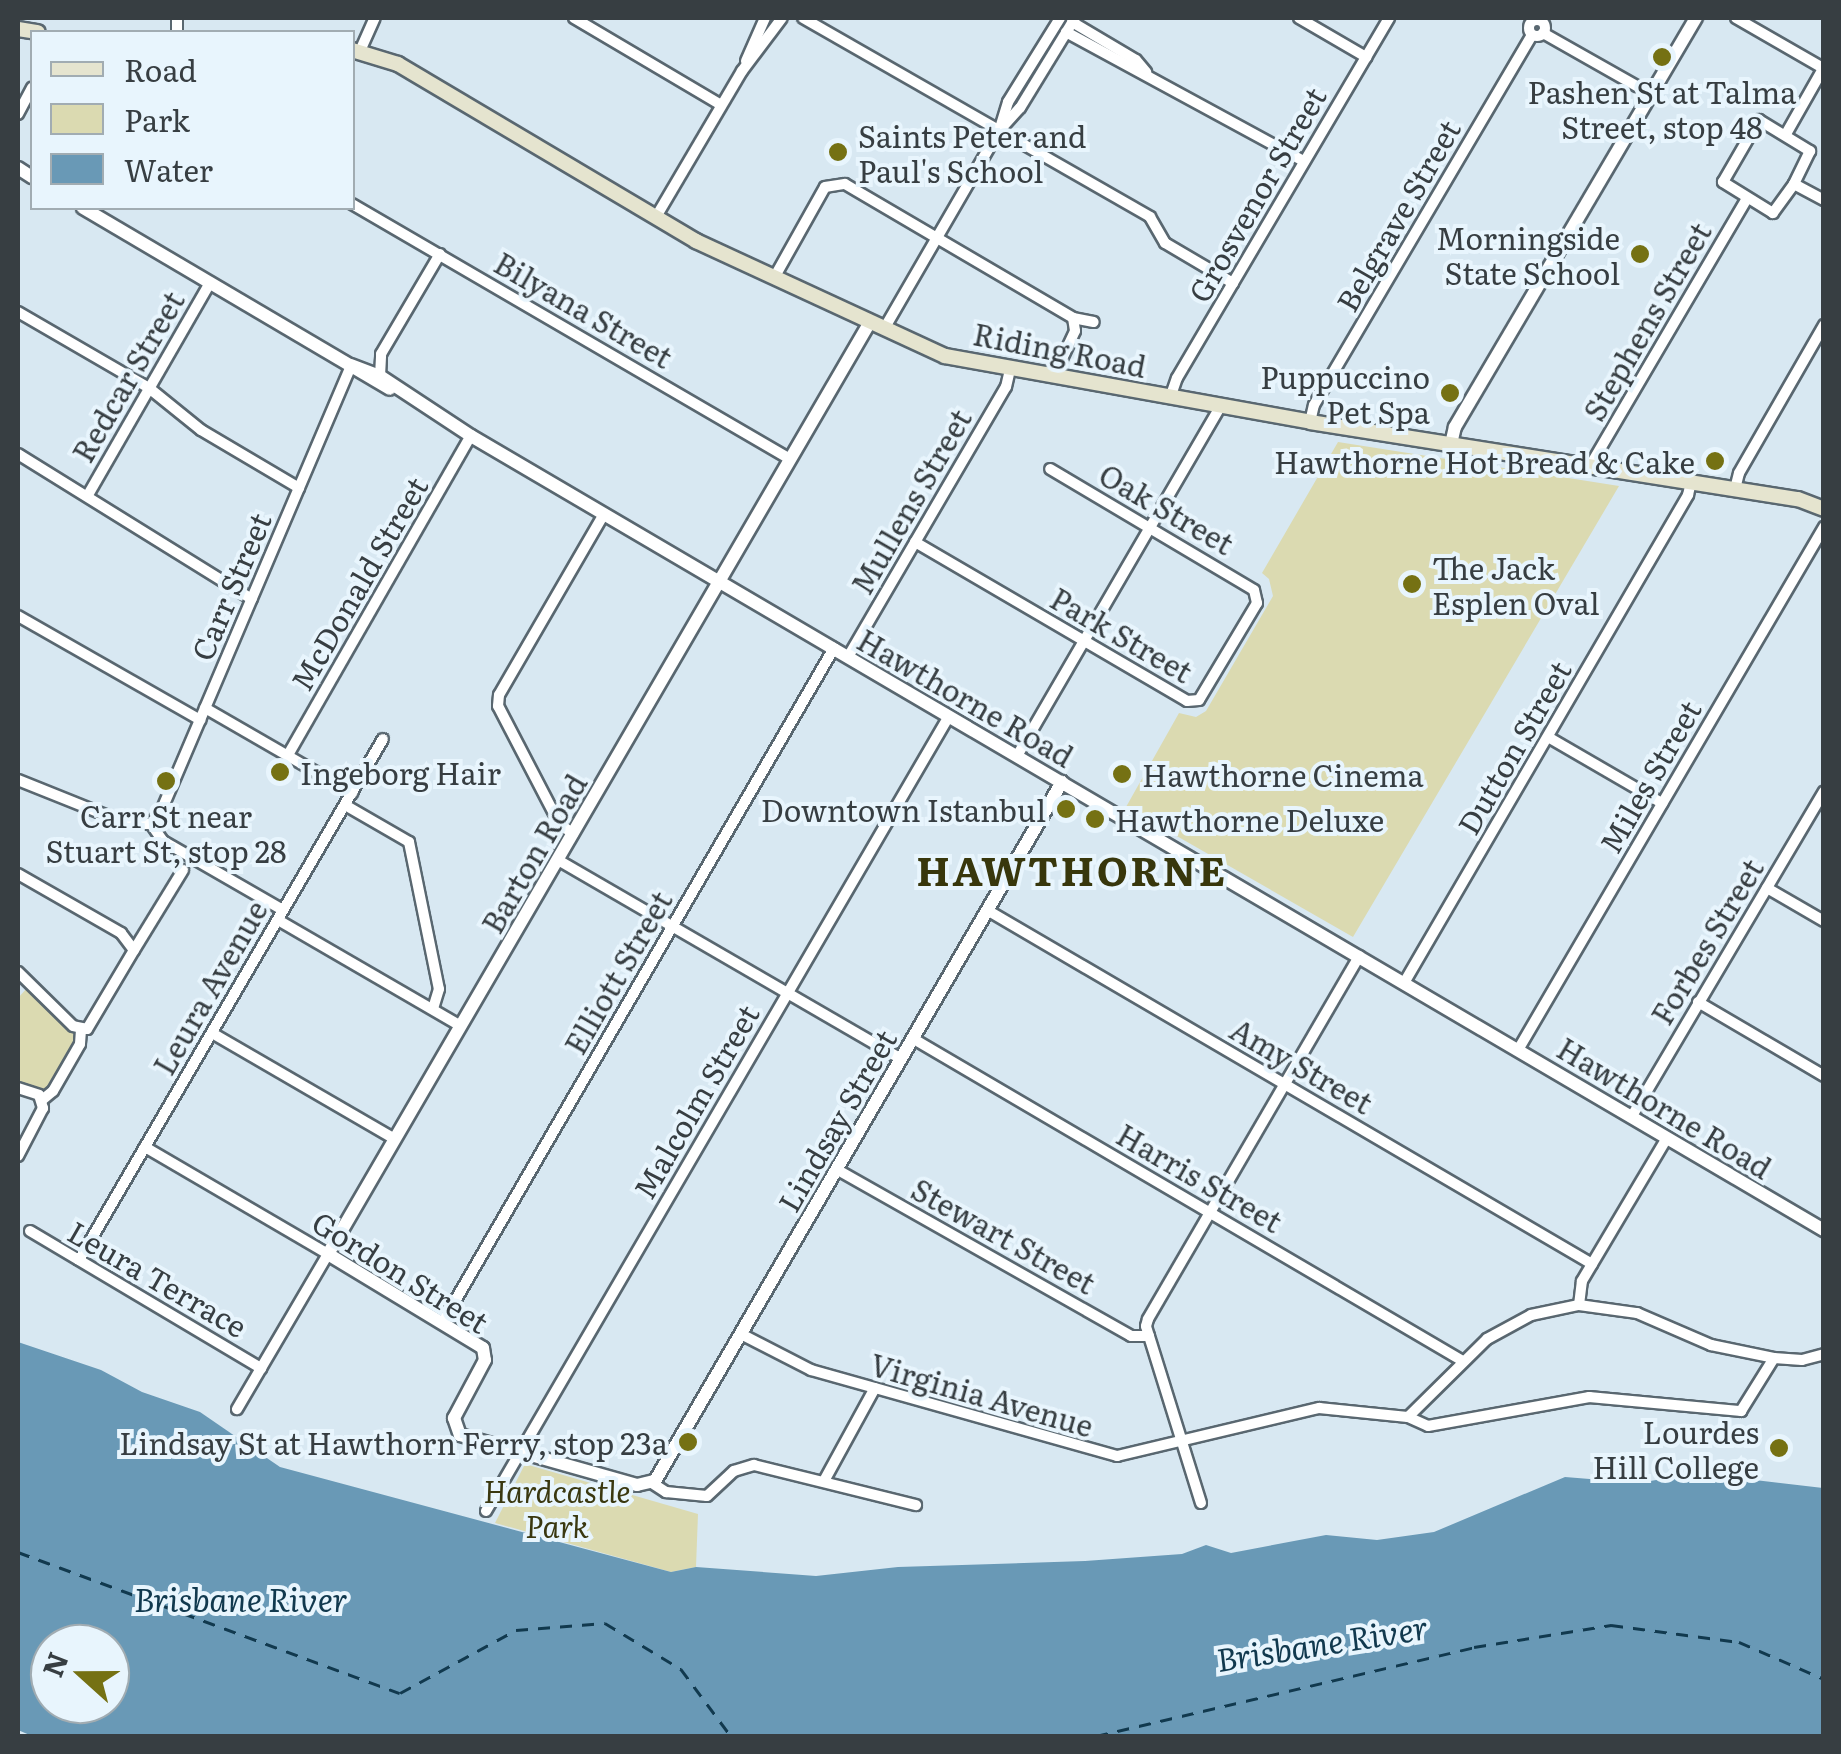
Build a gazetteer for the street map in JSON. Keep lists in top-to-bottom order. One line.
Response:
{"streets":{"main road":["Riding Road"],"street":["Grosvenor Street","Belgrave Street","Bilyana Street","Stephens Street","Redcar Street","Mullens Street","Oak Street","McDonald Street","Carr Street","Park Street","Hawthorne Road","Dutton Street","Miles Street","Barton Road","Forbes Street","Elliott Street","Leura Avenue","Amy Street","Malcolm Street","Lindsay Street","Harris Street","Stewart Street","Gordon Street","Leura Terrace","Virginia Avenue"]},"crossings":[["Grosvenor Street","Riding Road"],["Belgrave Street","Riding Road"],["Bilyana Street","Barton Road"],["Stephens Street","Riding Road"],["Riding Road","Mullens Street"],["Riding Road","Dutton Street"],["Riding Road","Barton Road"],["Redcar Street","Hawthorne Road"],["Mullens Street","Park Street"],["Mullens Street","Hawthorne Road"],["Oak Street","Park Street"],["McDonald Street","Hawthorne Road"],["Carr Street","Hawthorne Road"],["Hawthorne Road","Dutton Street"],["Hawthorne Road","Miles Street"],["Hawthorne Road","Barton Road"],["Hawthorne Road","Forbes Street"],["Hawthorne Road","Elliott Street"],["Hawthorne Road","Malcolm Street"],["Hawthorne Road","Lindsay Street"],["Barton Road","Gordon Street"],["Barton Road","Leura Terrace"],["Elliott Street","Gordon Street"],["Leura Avenue","Gordon Street"],["Leura Avenue","Leura Terrace"],["Amy Street","Lindsay Street"],["Malcolm Street","Gordon Street"],["Lindsay Street","Harris Street"],["Lindsay Street","Stewart Street"],["Lindsay Street","Gordon Street"],["Lindsay Street","Virginia Avenue"]],"districts":["HAWTHORNE"],"water":["Brisbane River"],"parks":["Hardcastle Park"],"places":["Pashen St at Talma Street, stop 48","Saints Peter and Paul's School","Morningside State School","Puppuccino Pet Spa","Hawthorne Hot Bread & Cake","The Jack Esplen Oval","Ingeborg Hair","Hawthorne Cinema","Carr St near Stuart St, stop 28","Downtown Istanbul","Hawthorne Deluxe","Lindsay St at Hawthorn Ferry, stop 23a","Lourdes Hill College"],"legend":["Road","Park","Water"],"north":"left"}
